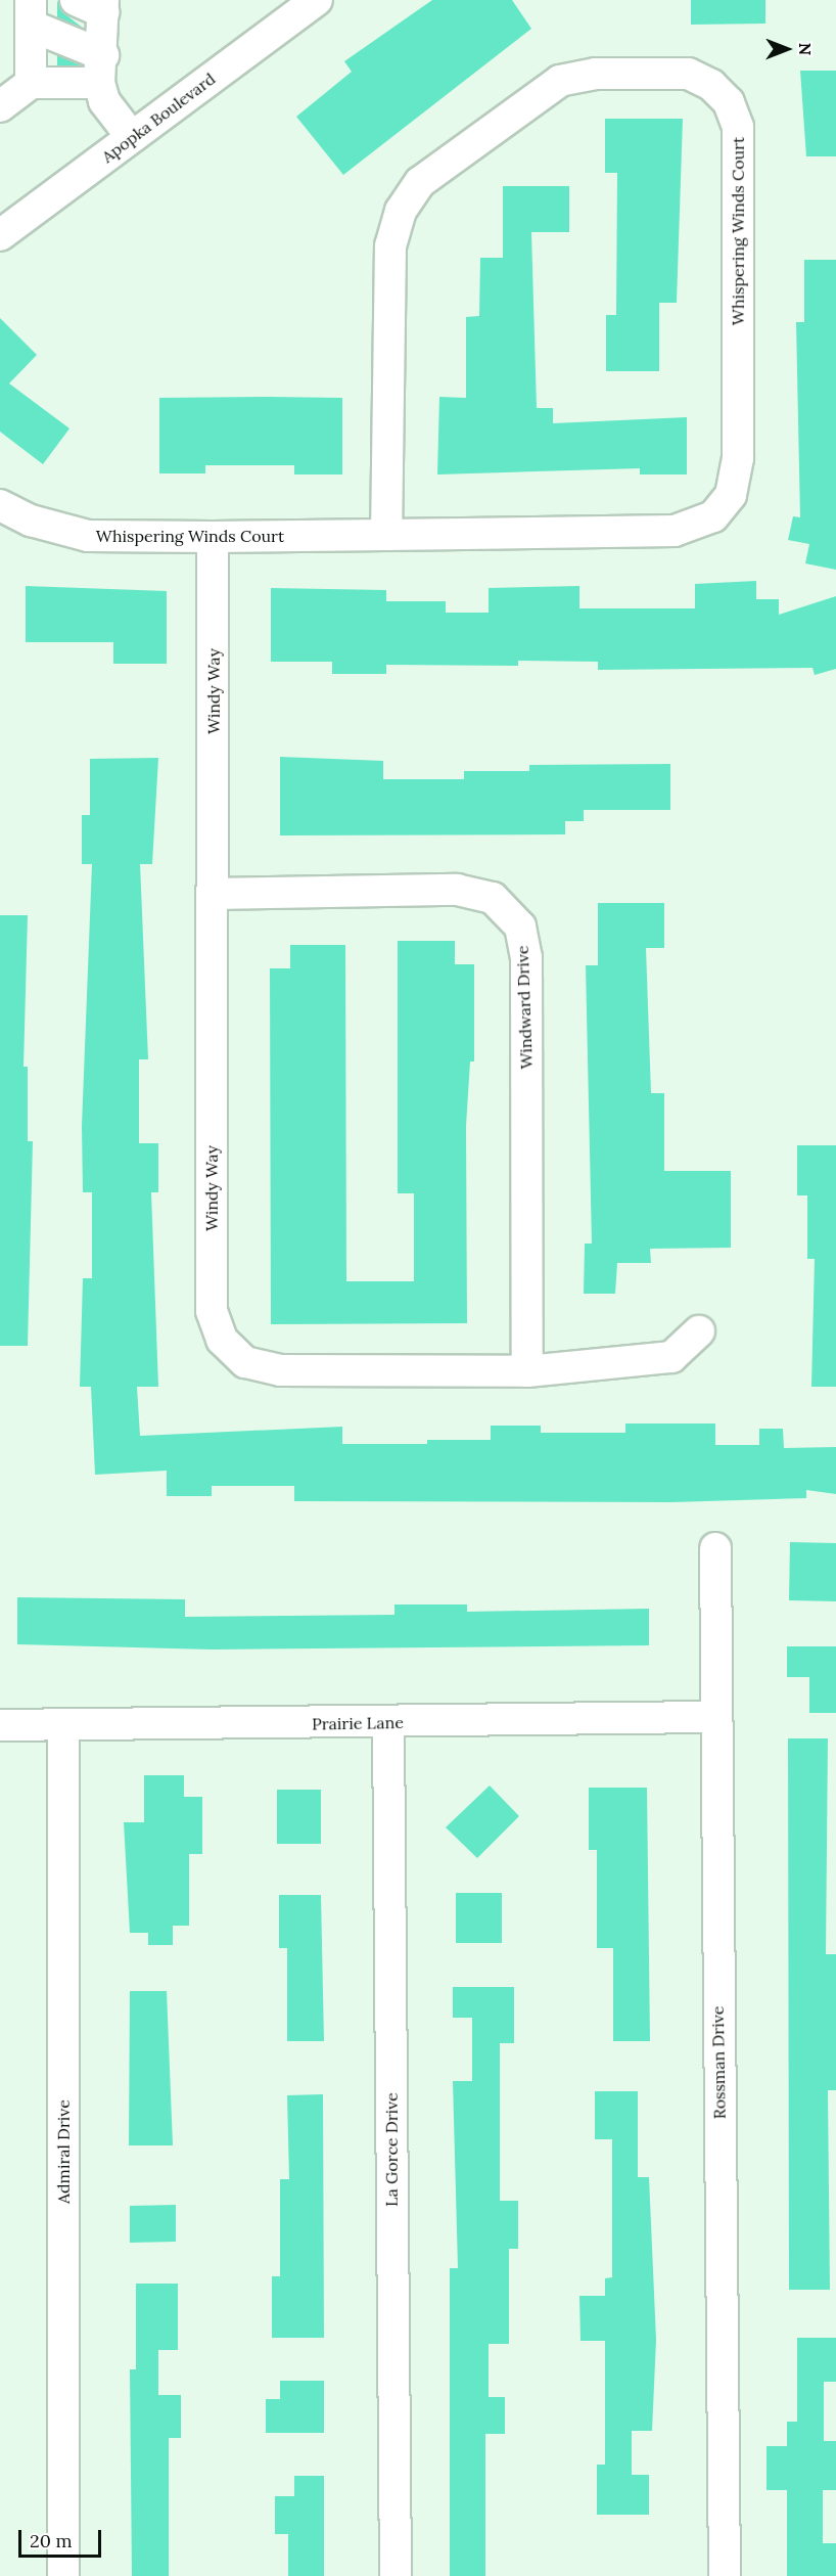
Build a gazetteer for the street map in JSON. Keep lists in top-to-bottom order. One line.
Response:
{"streets":{"street":["Apopka Boulevard","Whispering Winds Court","Windy Way","Windward Drive","Prairie Lane","Rossman Drive","La Gorce Drive","Admiral Drive"]},"crossings":[["Whispering Winds Court","Windy Way"],["Windy Way","Windward Drive"],["Prairie Lane","Rossman Drive"],["Prairie Lane","La Gorce Drive"],["Prairie Lane","Admiral Drive"]],"scale_bar":"20 m","north":"right"}
